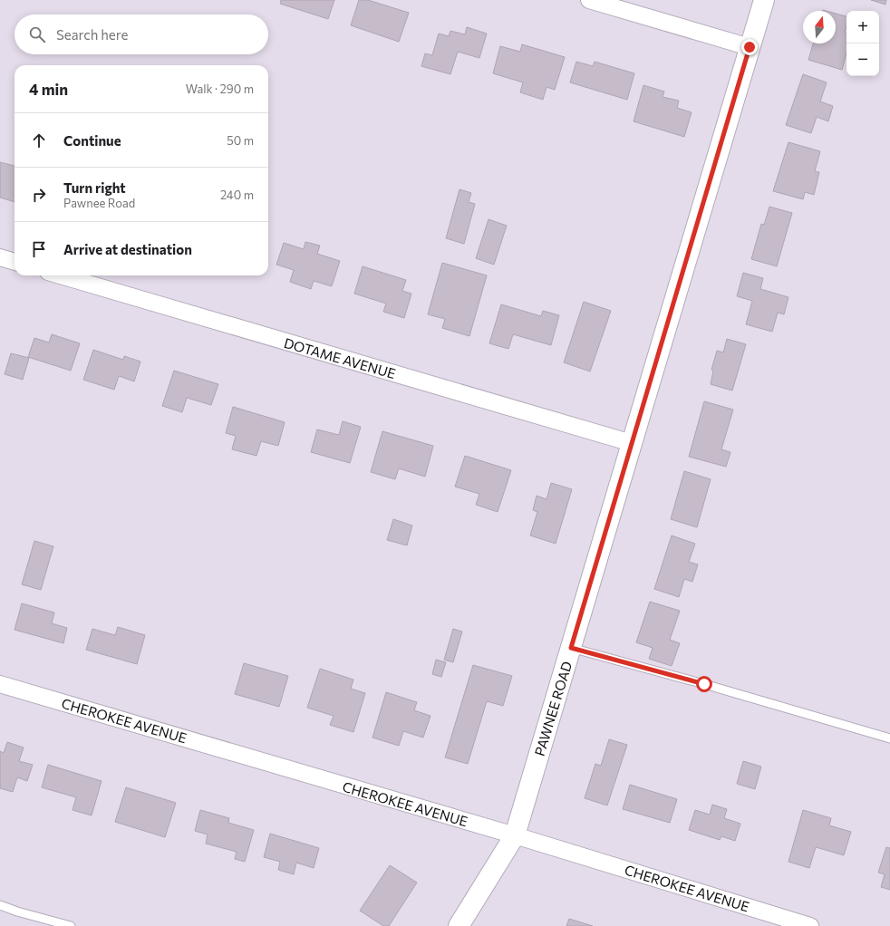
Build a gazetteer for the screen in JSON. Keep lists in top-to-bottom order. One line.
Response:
{"streets":{"street":["DOTAME AVENUE","PAWNEE ROAD","CHEROKEE AVENUE"]},"crossings":[["DOTAME AVENUE","PAWNEE ROAD"],["PAWNEE ROAD","CHEROKEE AVENUE"]],"north":"top","page":{"map_buttons":["+","−"],"search":"Search here","heading":["4 min","Walk · 290 m"],"list":[["Continue","50 m"],["Turn right","Pawnee Road","240 m"],"Arrive at destination"]}}
